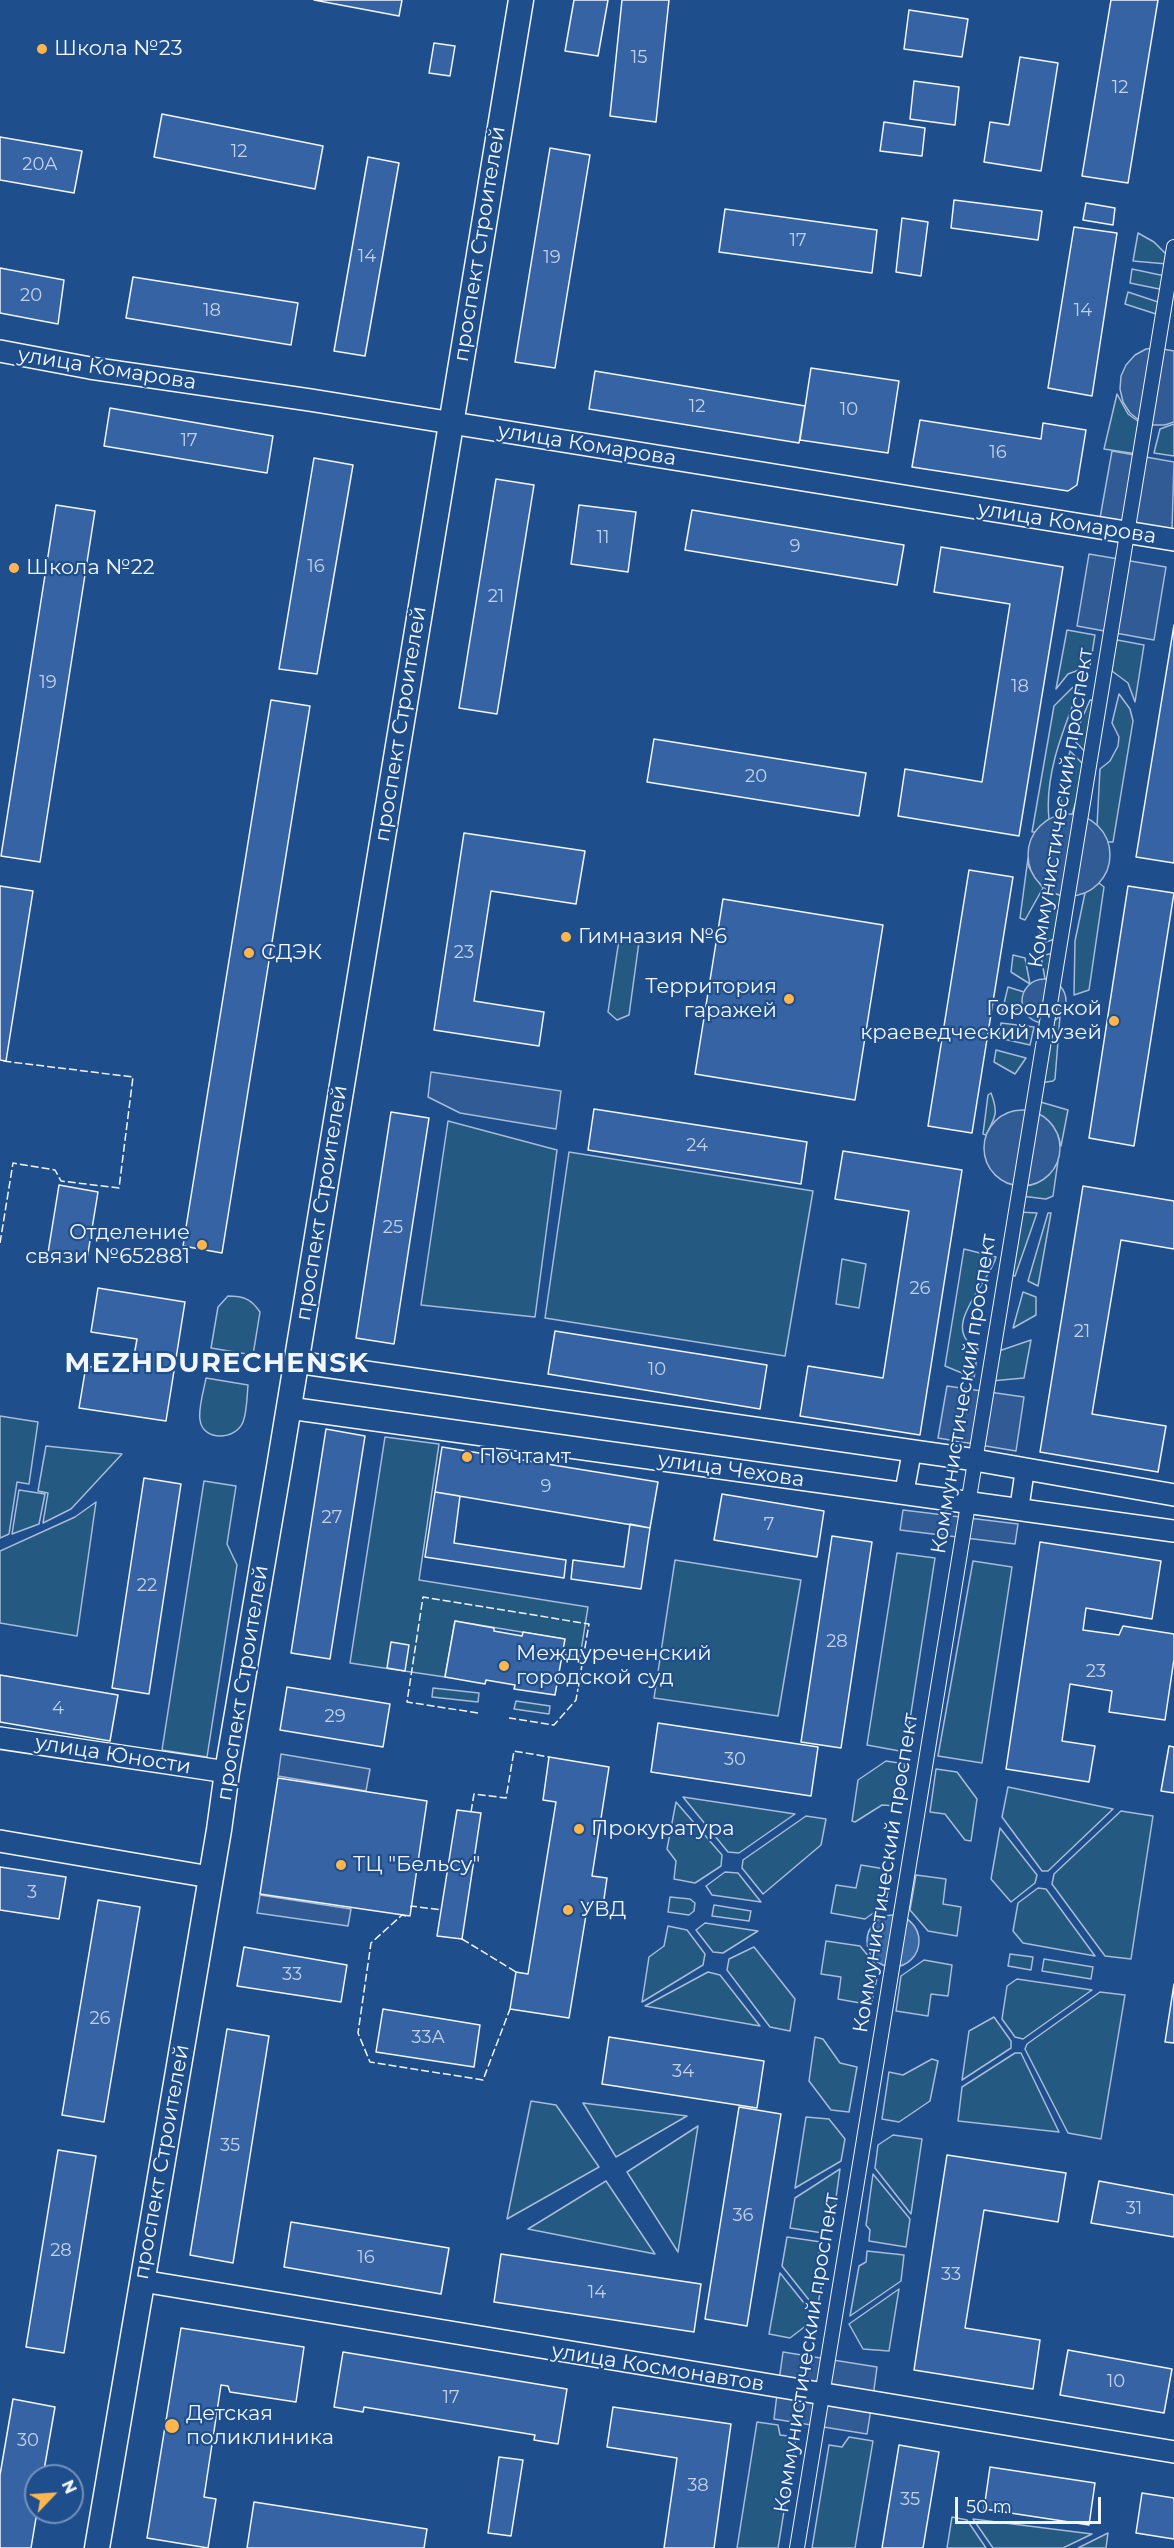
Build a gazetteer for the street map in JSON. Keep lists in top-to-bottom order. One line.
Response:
{"streets":{"main road":["проспект Строителей"],"street":["улица Комарова","Коммунистический проспект","улица Чехова","улица Юности","улица Космонавтов"]},"crossings":[["проспект Строителей","улица Комарова"],["проспект Строителей","улица Чехова"],["проспект Строителей","улица Юности"],["проспект Строителей","улица Космонавтов"],["улица Комарова","Коммунистический проспект"],["Коммунистический проспект","улица Чехова"],["Коммунистический проспект","улица Космонавтов"]],"districts":["MEZHDURECHENSK"],"places":["Школа №23","Школа №22","Гимназия №6","СДЭК","Территория гаражей","Городской краеведческий музей","Отделение связи №652881","Почтамт","Междуреченский городской суд","Прокуратура","ТЦ \"Бельсу\"","УВД","Детская поликлиника"],"house_numbers":["15","12","12","20А","17","14","19","20","18","14","12","10","17","16","11","9","16","21","19","18","20","23","24","25","26","21","10","9","27","7","22","28","23","4","29","30","3","33","26","33А","34","35","31","36","28","16","33","14","10","17","30","38","35"],"scale_bar":"50 m","north":"top right"}
